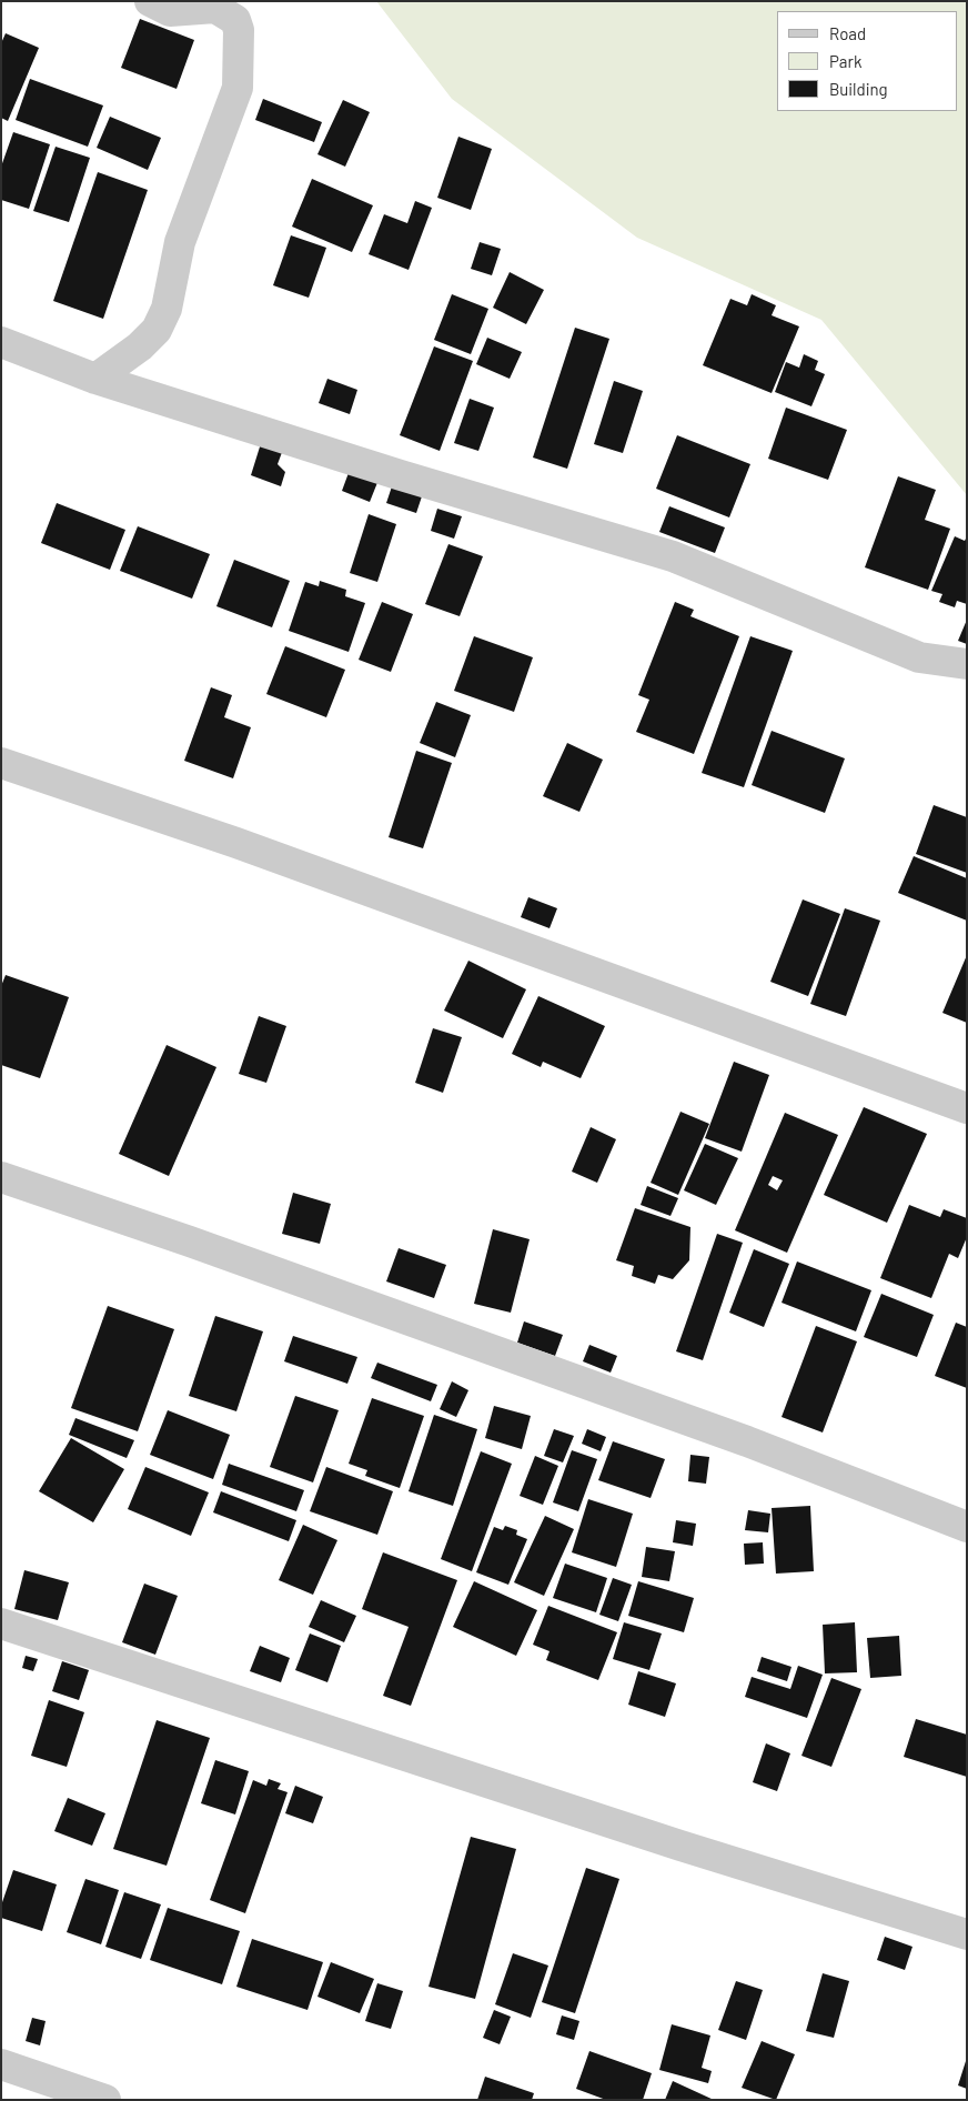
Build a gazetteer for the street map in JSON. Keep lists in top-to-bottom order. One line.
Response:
{"legend":["Road","Park","Building"]}
